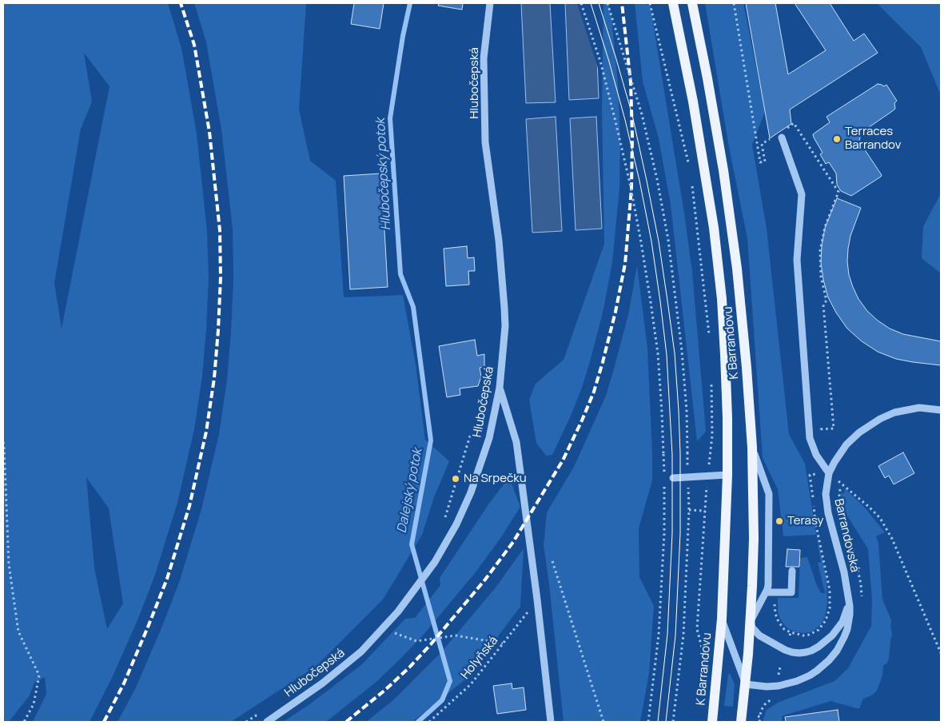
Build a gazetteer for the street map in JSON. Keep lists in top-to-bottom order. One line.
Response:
{"streets":{"main road":["K Barrandovu"],"street":["Hlubočepská","Barrandovská"],"path":["Holyňská"]},"crossings":[["K Barrandovu","Barrandovská"]],"water":["Hlubočepský potok","Dalejský potok"],"places":["Terraces Barrandov","Na Srpečku","Terasy"]}
